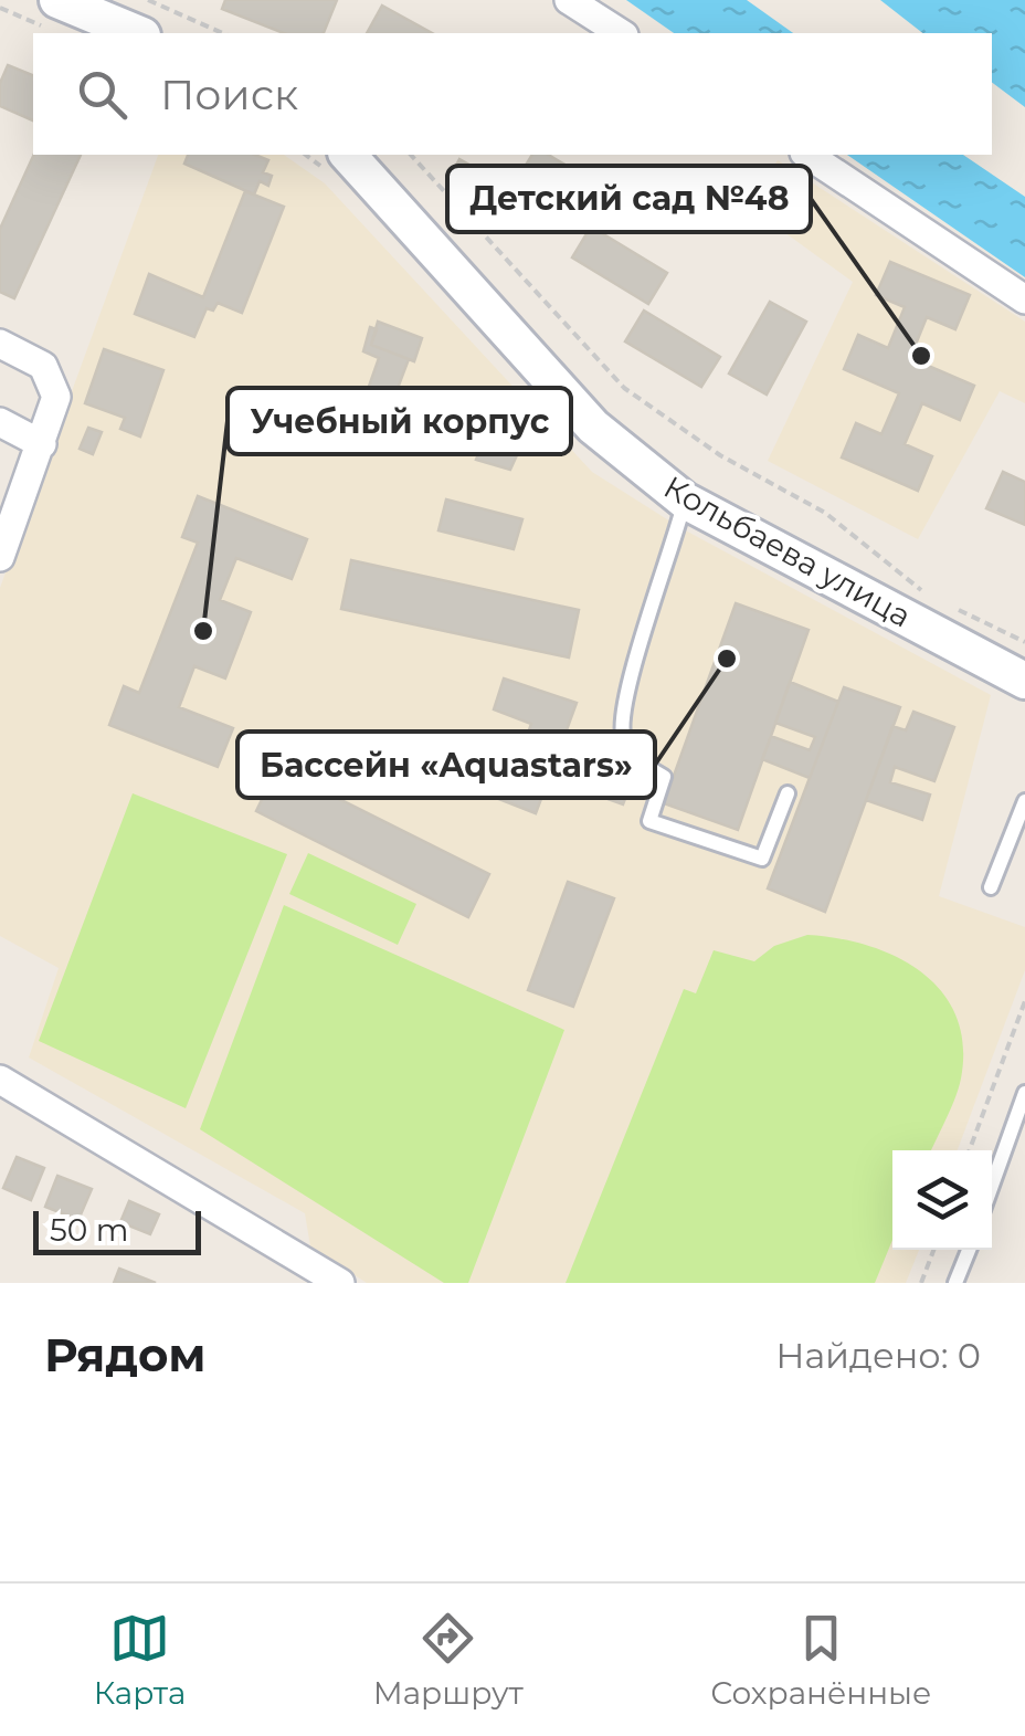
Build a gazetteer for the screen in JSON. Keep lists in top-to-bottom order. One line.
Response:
{"streets":{"main road":["Кольбаева улица"]},"places":["Детский сад №48","Учебный корпус","Бассейн «Aquastars»"],"scale_bar":"50 m","page":{"search":"Поиск","scale":"50 m","heading":["Рядом","Найдено: 0"],"nav":["Карта","Маршрут","Сохранённые"]}}
